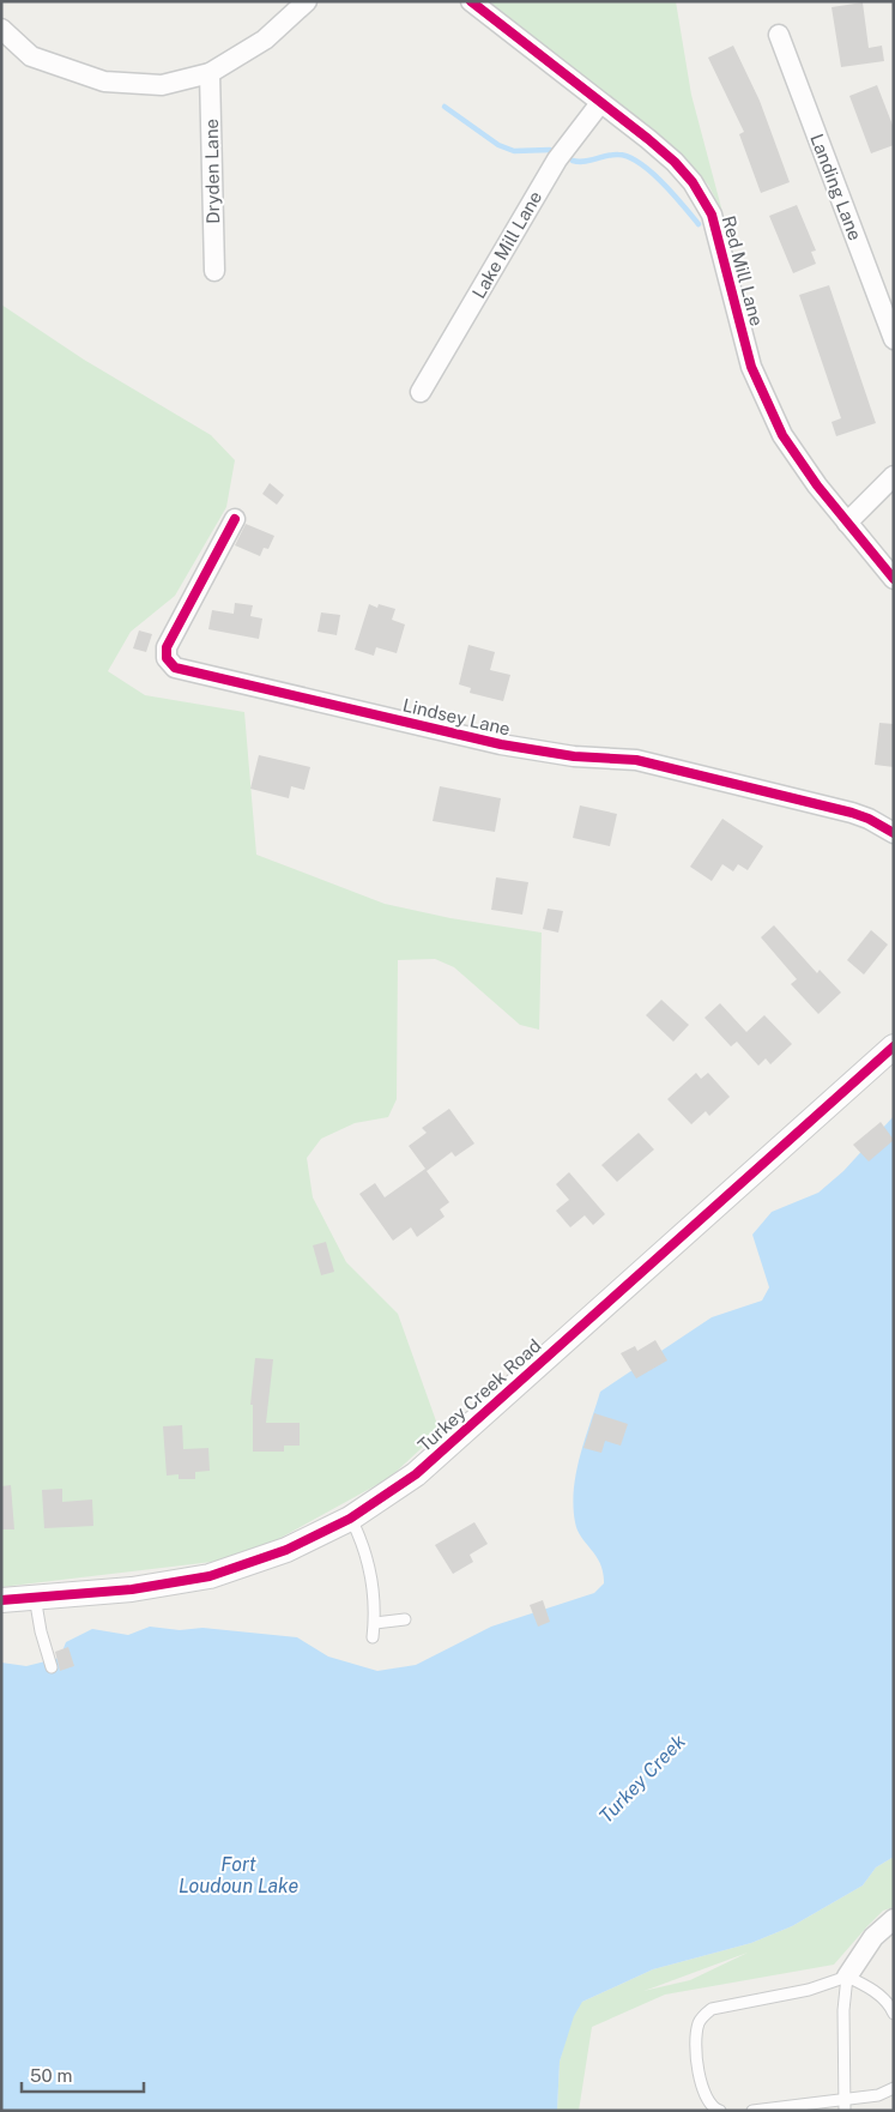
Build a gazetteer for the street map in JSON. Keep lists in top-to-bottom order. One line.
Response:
{"streets":{"street":["Dryden Lane","Landing Lane","Lake Mill Lane","Red Mill Lane","Lindsey Lane","Turkey Creek Road"]},"crossings":[["Lake Mill Lane","Red Mill Lane"]],"water":["Turkey Creek","Fort Loudoun Lake"],"scale_bar":"50 m"}
